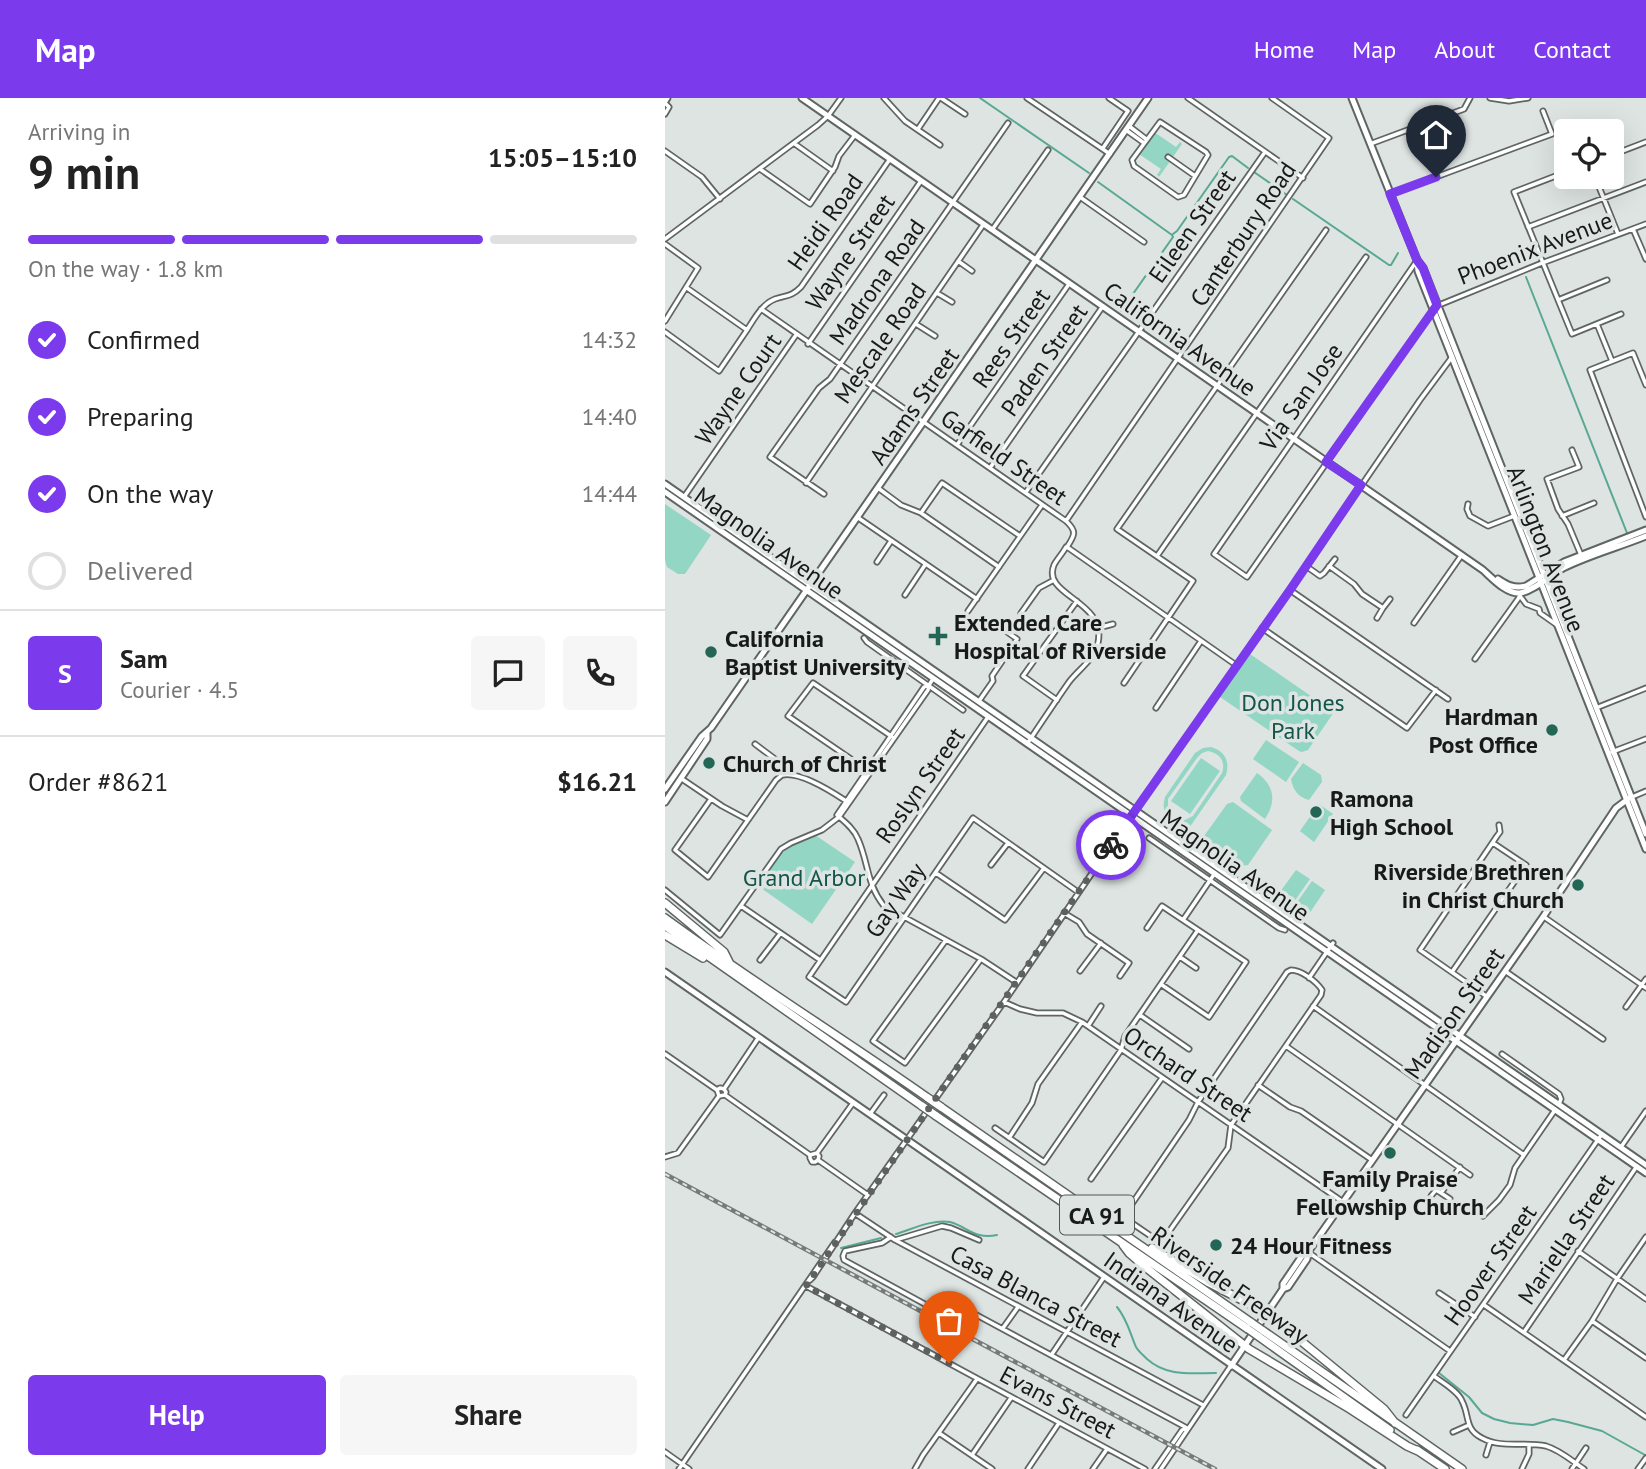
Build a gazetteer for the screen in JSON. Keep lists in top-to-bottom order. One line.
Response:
{"streets":{"highway":["CA 91","Riverside Freeway"],"main road":["California Avenue","Adams Street","Magnolia Avenue","Arlington Avenue","Madison Street","Indiana Avenue"],"street":["Heidi Road","Eileen Street","Canterbury Road","Phoenix Avenue","Wayne Street","Madrona Road","Rees Street","Mescale Road","Paden Street","Wayne Court","Via San Jose","Garfield Street","Roslyn Street","Gay Way","Orchard Street","Mariella Street","Hoover Street","Casa Blanca Street","Evans Street"]},"crossings":[["Heidi Road","California Avenue"],["Heidi Road","Garfield Street"],["Eileen Street","California Avenue"],["Eileen Street","Garfield Street"],["Canterbury Road","California Avenue"],["Canterbury Road","Garfield Street"],["Phoenix Avenue","Arlington Avenue"],["Wayne Street","California Avenue"],["Wayne Street","Garfield Street"],["Madrona Road","California Avenue"],["Madrona Road","Mescale Road"],["Madrona Road","Garfield Street"],["Rees Street","California Avenue"],["Rees Street","Garfield Street"],["California Avenue","Mescale Road"],["California Avenue","Paden Street"],["California Avenue","Via San Jose"],["California Avenue","Adams Street"],["Mescale Road","Garfield Street"],["Paden Street","Garfield Street"],["Wayne Court","Garfield Street"],["Wayne Court","Magnolia Avenue"],["Via San Jose","Arlington Avenue"],["Adams Street","Garfield Street"],["Adams Street","Magnolia Avenue"],["Magnolia Avenue","Roslyn Street"],["Magnolia Avenue","Madison Street"],["Magnolia Avenue","Mariella Street"],["Magnolia Avenue","Hoover Street"],["Arlington Avenue","Madison Street"],["Roslyn Street","Gay Way"],["Madison Street","Orchard Street"],["Madison Street","Casa Blanca Street"],["Madison Street","Indiana Avenue"]],"parks":["Don Jones Park","Grand Arbor"],"places":{"health":["Extended Care Hospital of Riverside"],"other":["California Baptist University","Hardman Post Office","Church of Christ","Ramona High School","Riverside Brethren in Christ Church","Family Praise Fellowship Church","24 Hour Fitness"]},"page":{"header":"Map","nav":["Home","Map","About","Contact"],"heading":["9 min","Arriving in","15:05–15:10"],"panel":["Sam","Courier · 4.5","Order #8621","$16.21"],"bar":"On the way · 1.8 km","list":[["Confirmed","14:32"],["Preparing","14:40"],["On the way","14:44"],"Delivered"],"round":"S","buttons":["Help","Share"]}}
